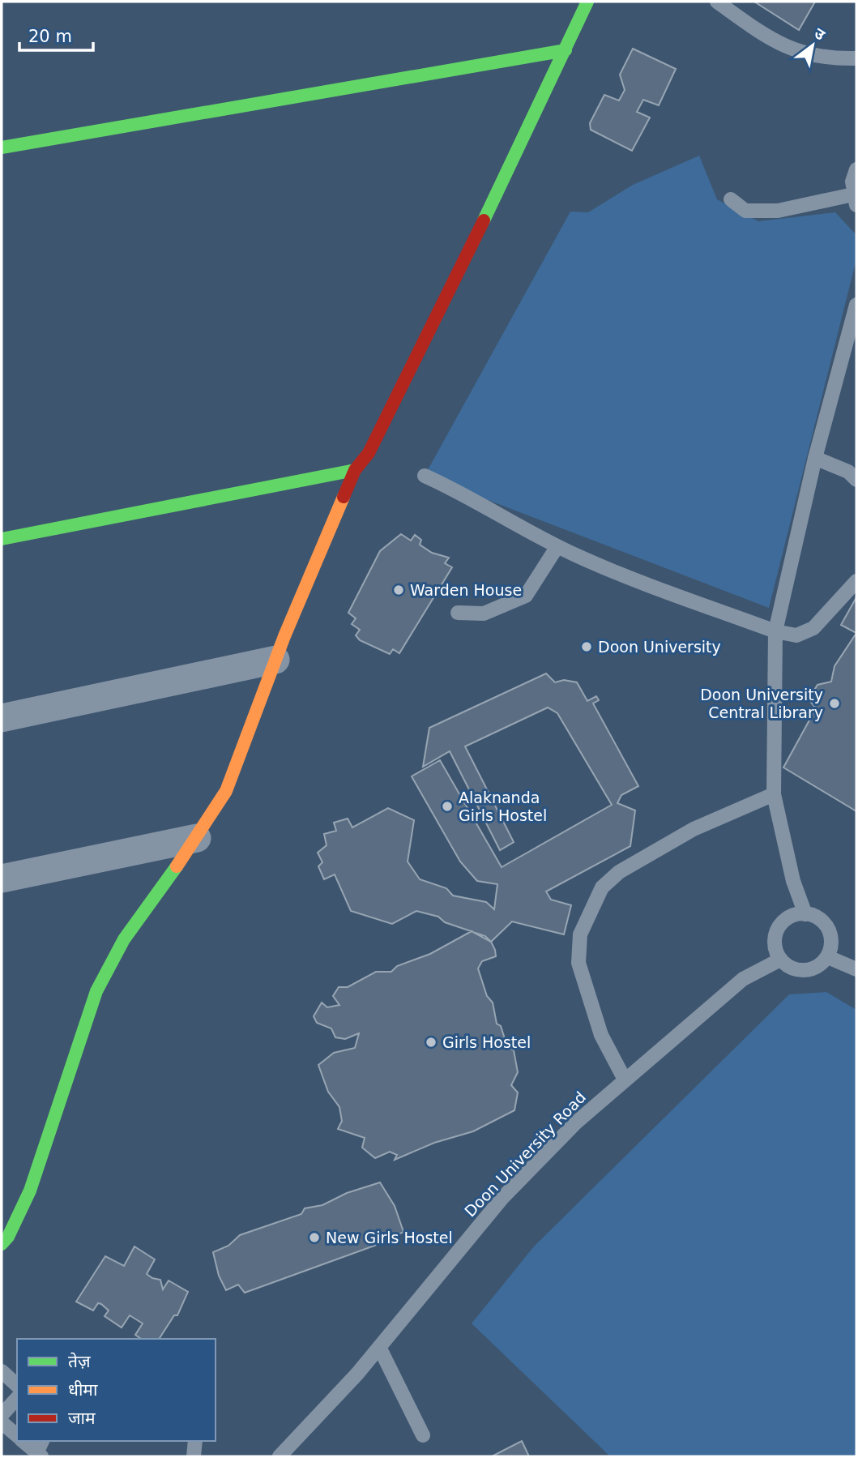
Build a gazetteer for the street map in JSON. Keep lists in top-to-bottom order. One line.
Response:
{"streets":{"lane":["Doon University Road"]},"places":["Warden House","Doon University","Doon University Central Library","Alaknanda Girls Hostel","Girls Hostel","New Girls Hostel"],"legend":["तेज़","धीमा","जाम"],"scale_bar":"20 m","north":"top right"}
